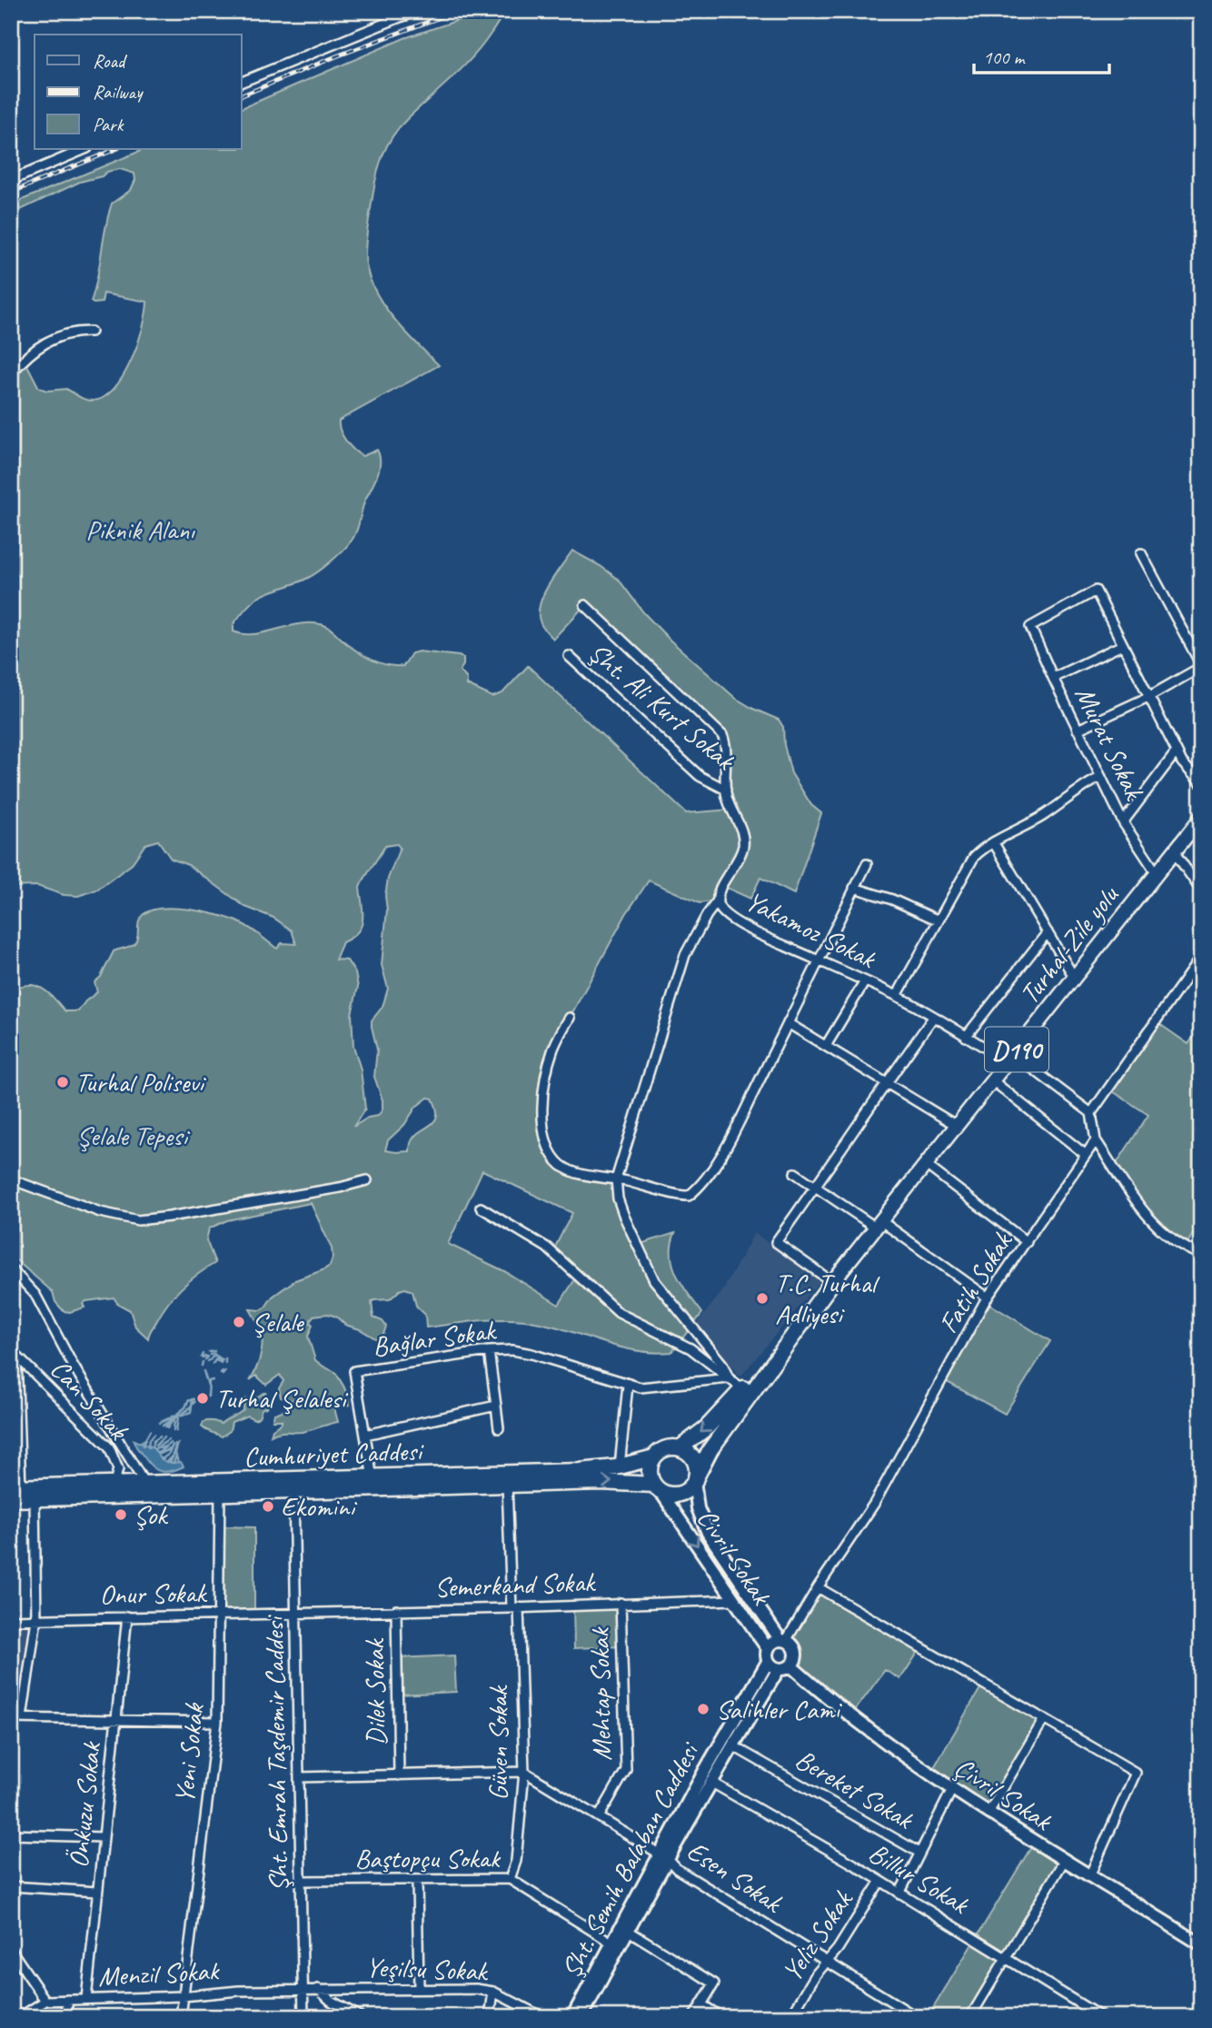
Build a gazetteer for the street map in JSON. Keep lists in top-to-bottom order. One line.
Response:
{"streets":{"highway":["D190","Cumhuriyet Caddesi"],"main road":["Turhal-Zile yolu"],"street":["Şht. Ali Kurt Sokak","Murat Sokak","Yakamoz Sokak","Fatih Sokak","Bağlar Sokak","Can Sokak","Civril Sokak","Semerkand Sokak","Onur Sokak","Dilek Sokak","Mehtap Sokak","Güven Sokak","Yeni Sokak","Şht. Emrah Taşdemir Caddesi","Bereket Sokak","Çivril Sokak","Önkuzu Sokak","Baştopçu Sokak","Şht. Semih Balaban Caddesi","Esen Sokak","Billur Sokak","Yeliz Sokak","Yeşilsu Sokak","Menzil Sokak"]},"crossings":[["Şht. Ali Kurt Sokak","Yakamoz Sokak"],["Murat Sokak","Turhal-Zile yolu"],["Yakamoz Sokak","Turhal-Zile yolu"],["Turhal-Zile yolu","D190"],["Turhal-Zile yolu","Cumhuriyet Caddesi"],["D190","Cumhuriyet Caddesi"],["D190","Civril Sokak"],["Fatih Sokak","Civril Sokak"],["Fatih Sokak","Çivril Sokak"],["Fatih Sokak","Şht. Semih Balaban Caddesi"],["Bağlar Sokak","Cumhuriyet Caddesi"],["Can Sokak","Cumhuriyet Caddesi"],["Cumhuriyet Caddesi","Civril Sokak"],["Cumhuriyet Caddesi","Güven Sokak"],["Cumhuriyet Caddesi","Yeni Sokak"],["Cumhuriyet Caddesi","Şht. Emrah Taşdemir Caddesi"],["Civril Sokak","Semerkand Sokak"],["Civril Sokak","Çivril Sokak"],["Civril Sokak","Şht. Semih Balaban Caddesi"],["Semerkand Sokak","Onur Sokak"],["Semerkand Sokak","Dilek Sokak"],["Semerkand Sokak","Mehtap Sokak"],["Semerkand Sokak","Güven Sokak"],["Semerkand Sokak","Şht. Emrah Taşdemir Caddesi"],["Onur Sokak","Yeni Sokak"],["Onur Sokak","Şht. Emrah Taşdemir Caddesi"],["Onur Sokak","Önkuzu Sokak"],["Mehtap Sokak","Esen Sokak"],["Güven Sokak","Baştopçu Sokak"],["Güven Sokak","Esen Sokak"],["Yeni Sokak","Menzil Sokak"],["Şht. Emrah Taşdemir Caddesi","Baştopçu Sokak"],["Şht. Emrah Taşdemir Caddesi","Yeşilsu Sokak"],["Şht. Emrah Taşdemir Caddesi","Menzil Sokak"],["Bereket Sokak","Çivril Sokak"],["Bereket Sokak","Şht. Semih Balaban Caddesi"],["Bereket Sokak","Billur Sokak"],["Çivril Sokak","Şht. Semih Balaban Caddesi"],["Önkuzu Sokak","Menzil Sokak"],["Baştopçu Sokak","Şht. Semih Balaban Caddesi"],["Şht. Semih Balaban Caddesi","Esen Sokak"],["Şht. Semih Balaban Caddesi","Billur Sokak"],["Esen Sokak","Yeliz Sokak"],["Billur Sokak","Yeliz Sokak"],["Yeşilsu Sokak","Menzil Sokak"]],"parks":["Piknik Alanı","Şelale Tepesi"],"places":["Turhal Polisevi","T.C. Turhal Adliyesi","Şelale","Turhal Şelalesi","Ekomini","Şok","Salihler Cami"],"legend":["Road","Railway","Park"],"scale_bar":"100 m"}
